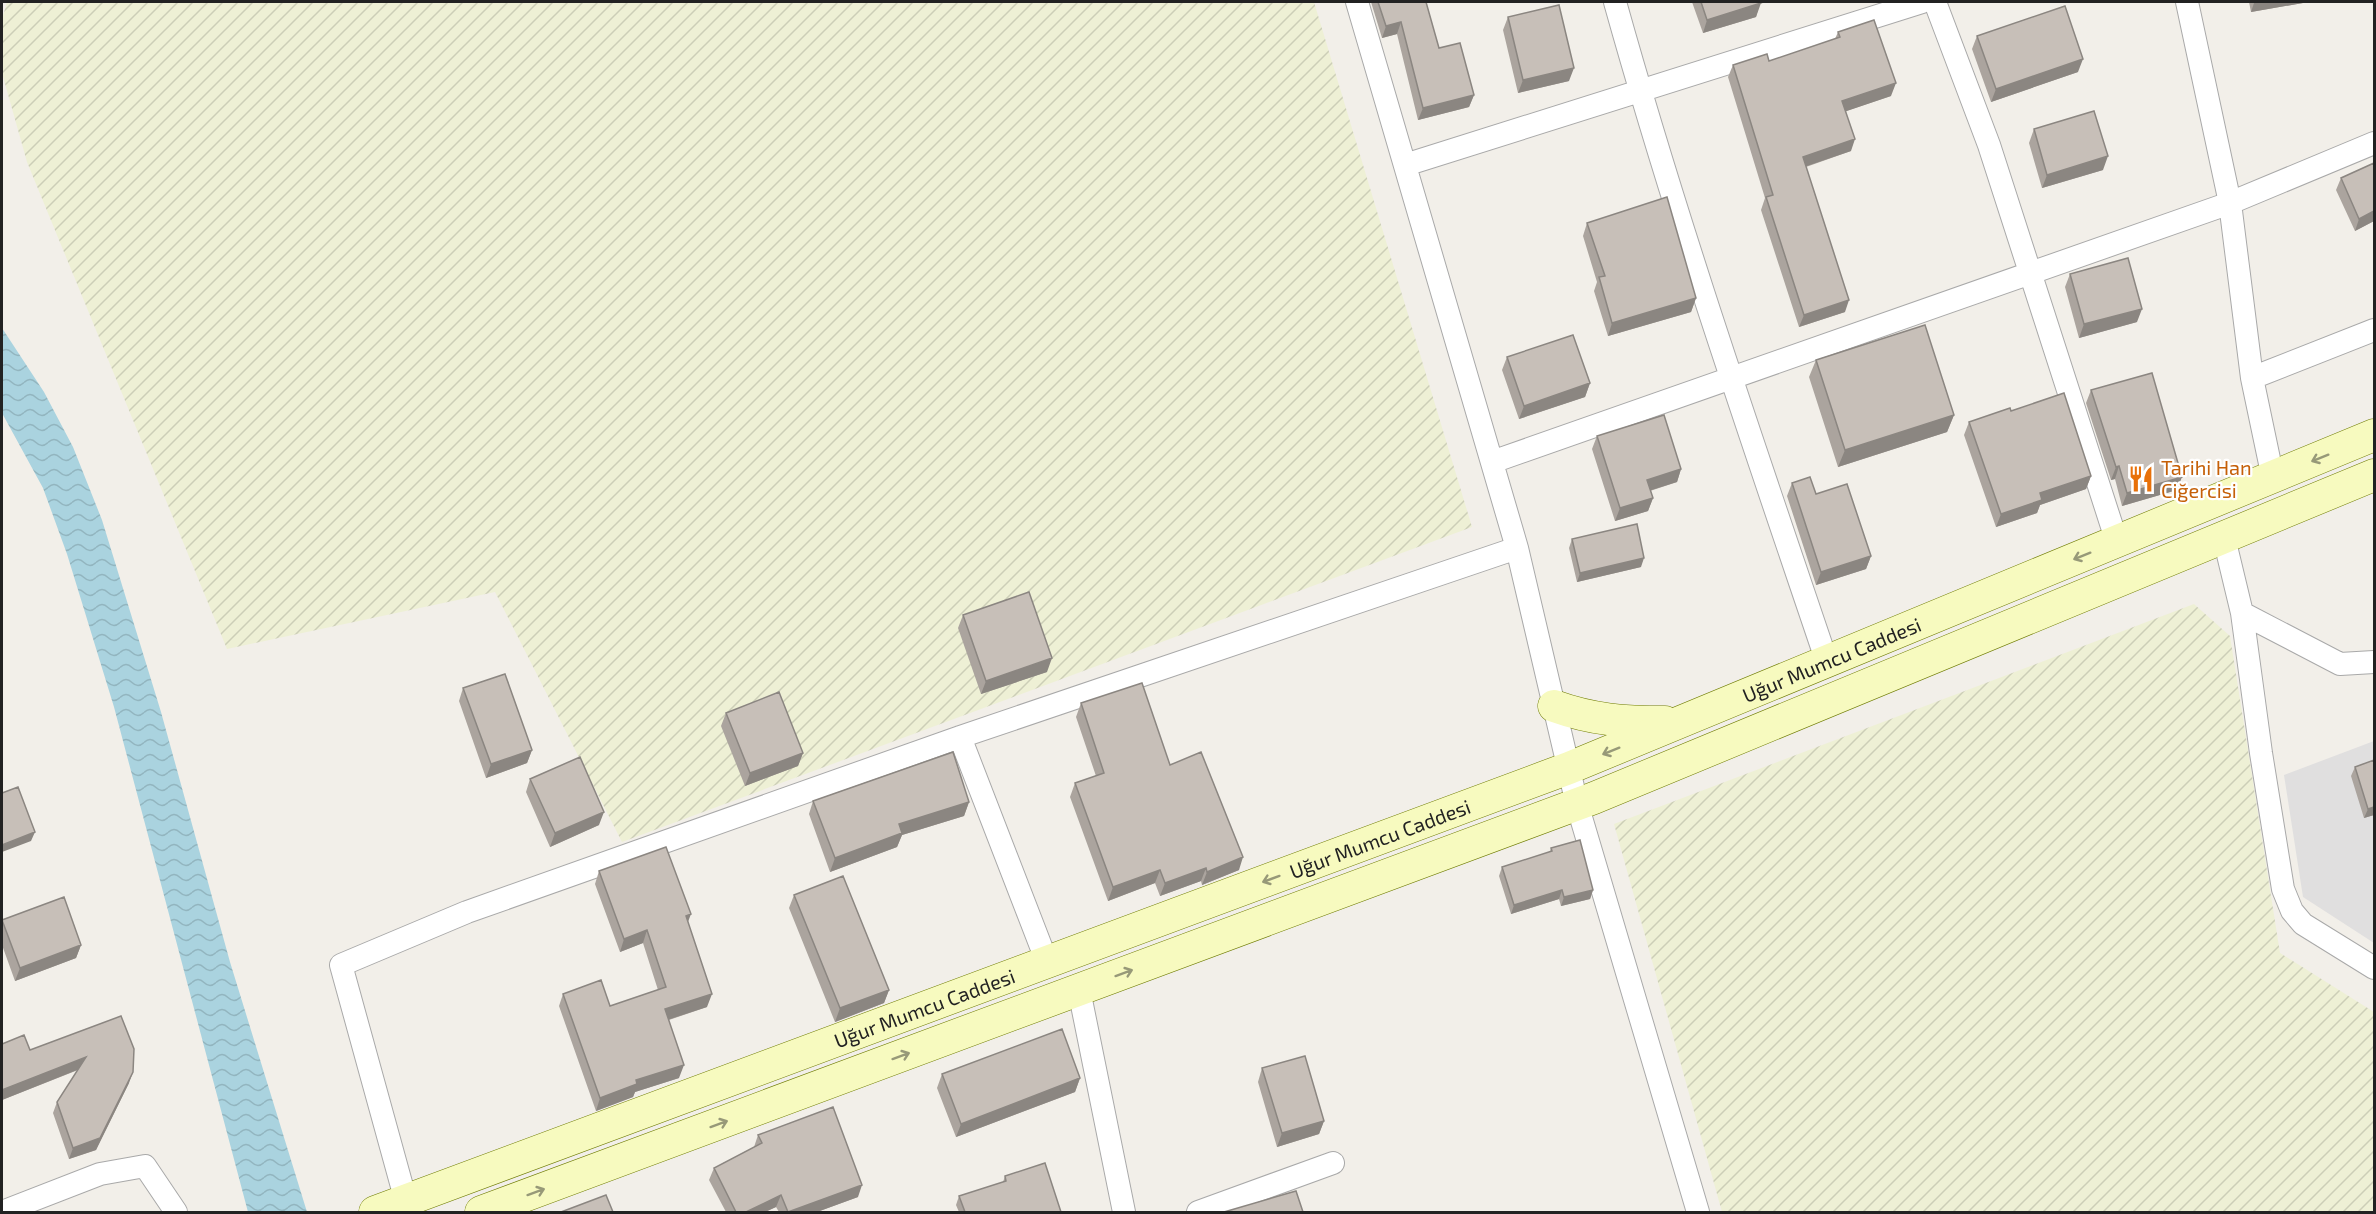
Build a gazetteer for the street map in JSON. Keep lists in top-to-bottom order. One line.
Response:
{"streets":{"street":["Uğur Mumcu Caddesi"]},"places":{"restaurant":["Tarihi Han Ciğercisi"]}}
